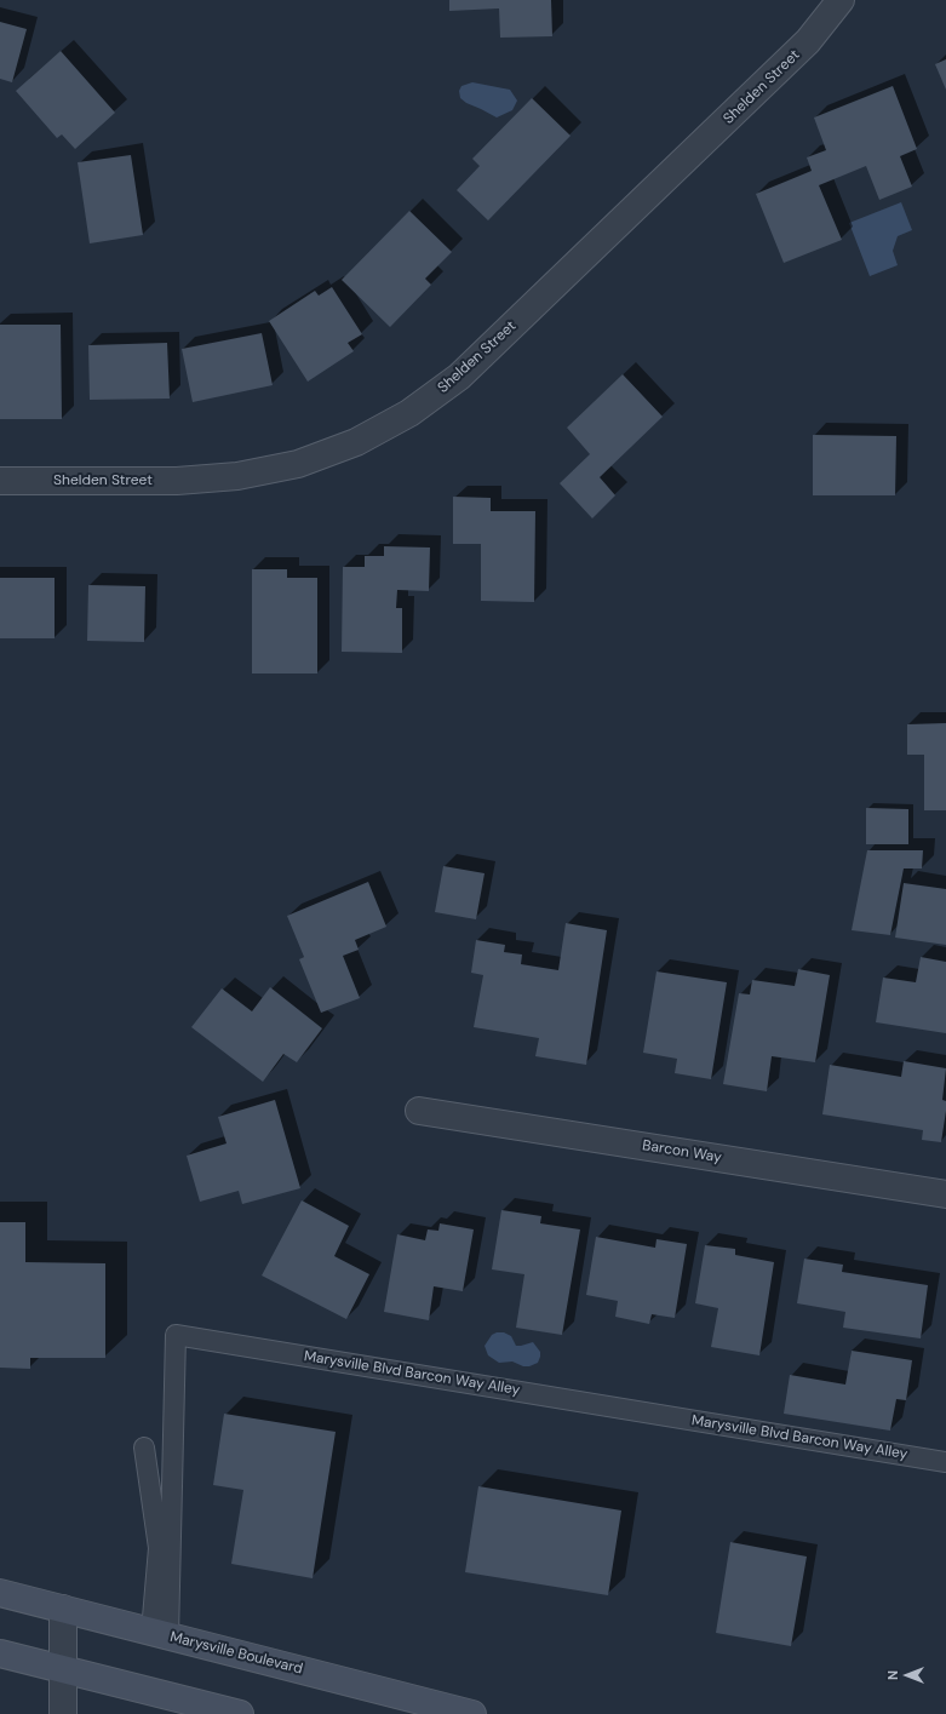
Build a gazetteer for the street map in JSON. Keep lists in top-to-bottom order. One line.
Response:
{"streets":{"main road":["Marysville Boulevard"],"street":["Shelden Street","Barcon Way"],"lane":["Marysville Blvd Barcon Way Alley"]},"crossings":[["Marysville Blvd Barcon Way Alley","Marysville Boulevard"]],"north":"left"}
